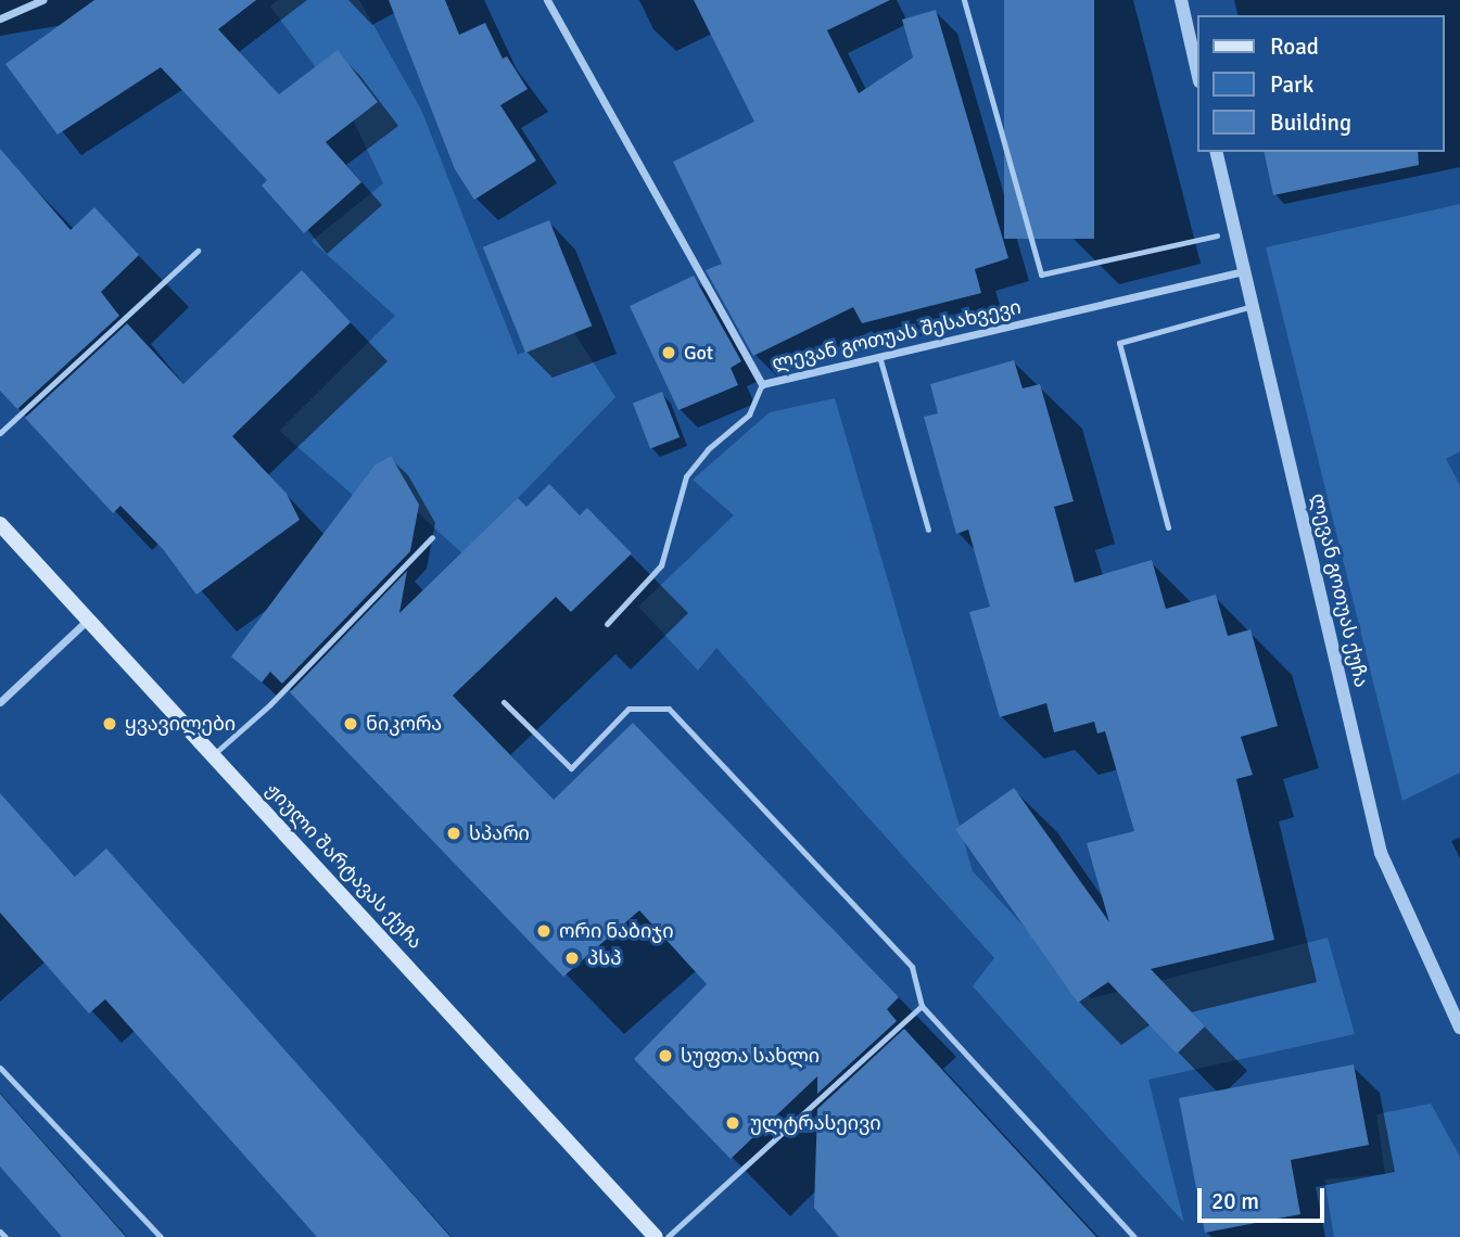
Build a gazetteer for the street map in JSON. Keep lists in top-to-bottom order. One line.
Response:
{"streets":{"main road":["ჟიული შარტავას ქუჩა"],"street":["ლევან გოთუას შესახვევი","ლევან გოთუას ქუჩა"]},"crossings":[["ლევან გოთუას შესახვევი","ლევან გოთუას ქუჩა"]],"places":["Got","ყვავილები","ნიკორა","სპარი","ორი ნაბიჯი","პსპ","სუფთა სახლი","ულტრასეივი"],"legend":["Road","Park","Building"],"scale_bar":"20 m"}
